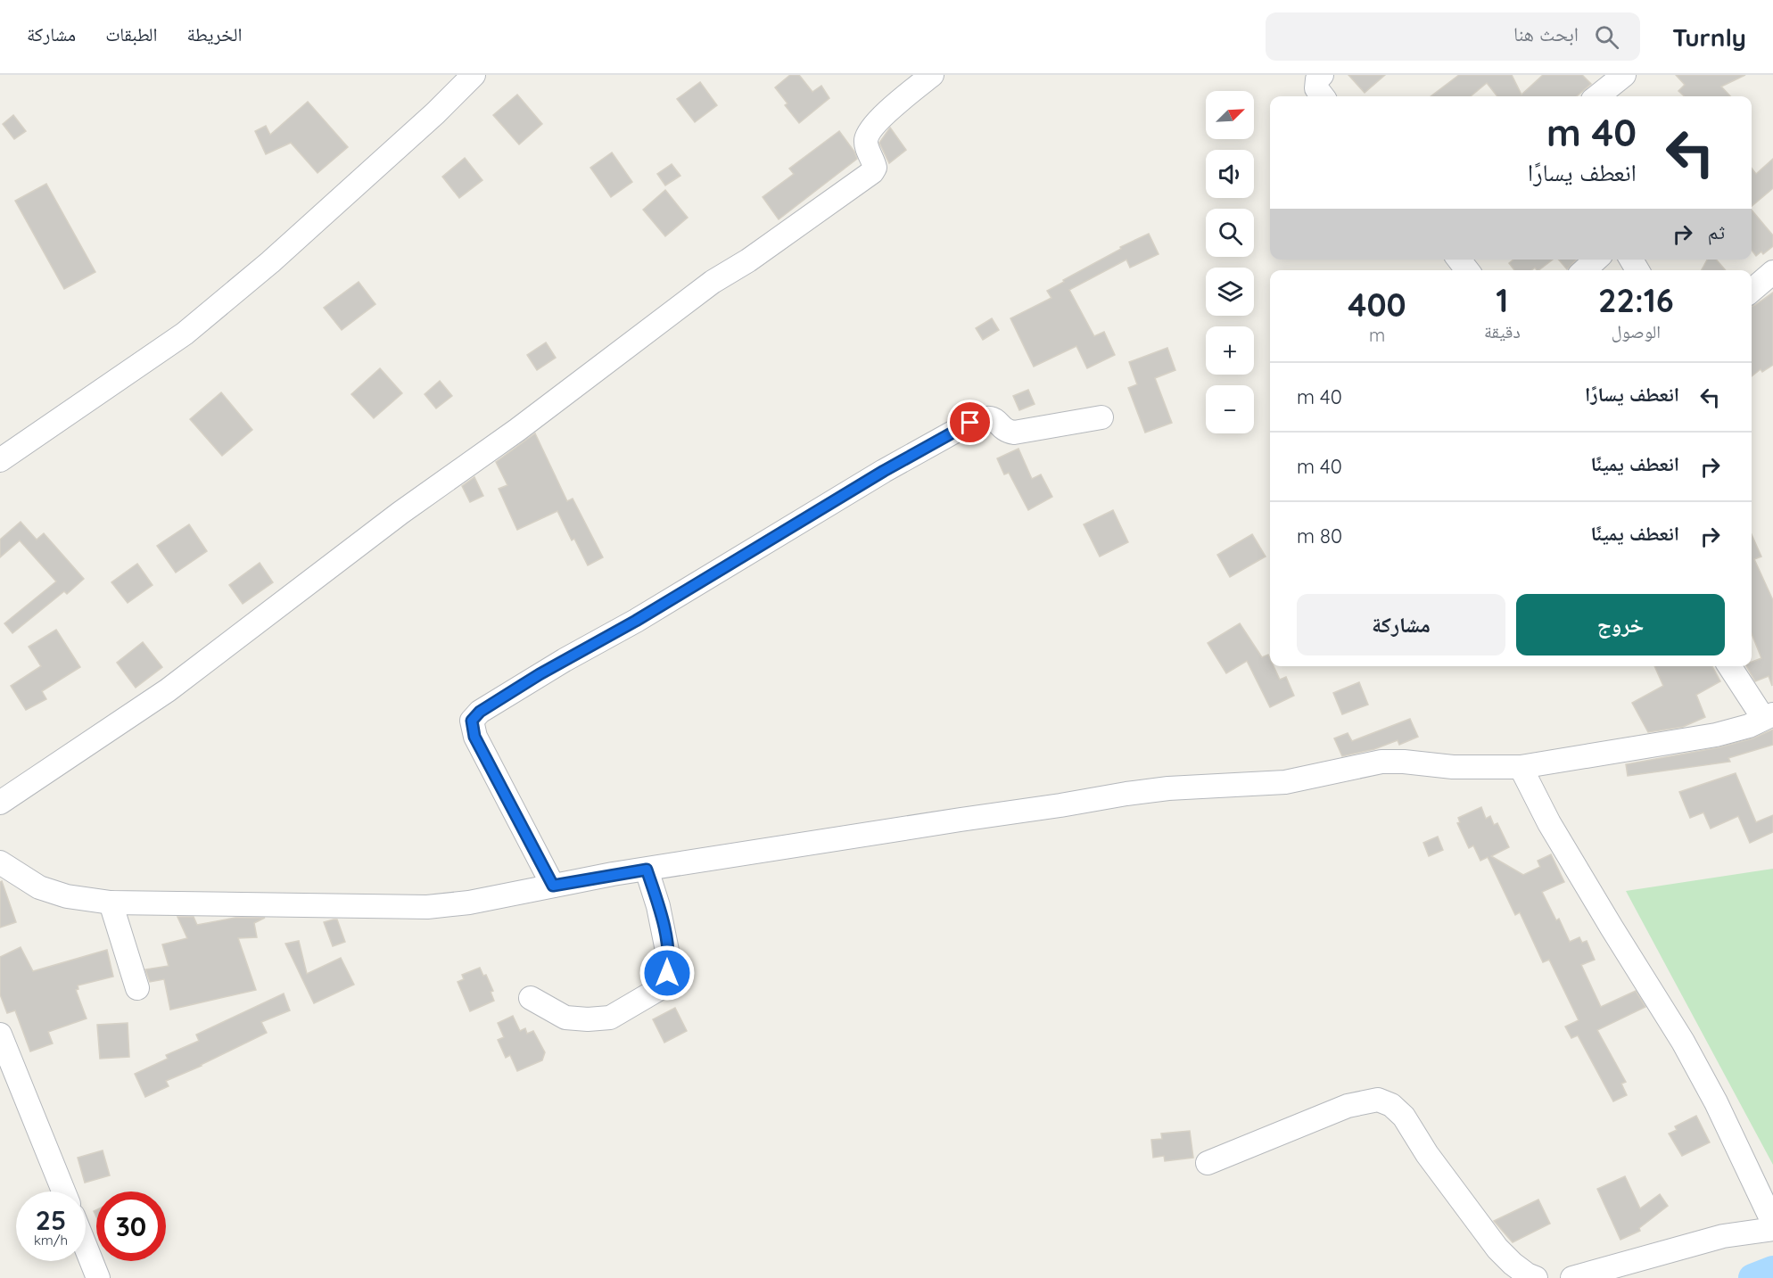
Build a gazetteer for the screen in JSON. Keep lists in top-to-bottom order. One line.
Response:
{"north":"top right","page":{"header":"Turnly","search":"ابحث هنا","nav":["الخريطة","الطبقات","مشاركة"],"map_buttons":["+","−"],"turn":["40 m","انعطف يسارًا"],"then":"ثم","eta":["22:16","الوصول","1","دقيقة","400","m"],"list":[{"name":"انعطف يسارًا","value":"40 m"},{"name":"انعطف يمينًا","value":"40 m"},{"name":"انعطف يمينًا","value":"80 m"}],"buttons":["خروج","مشاركة"],"speed":"25 km/h","limit":"30"}}
